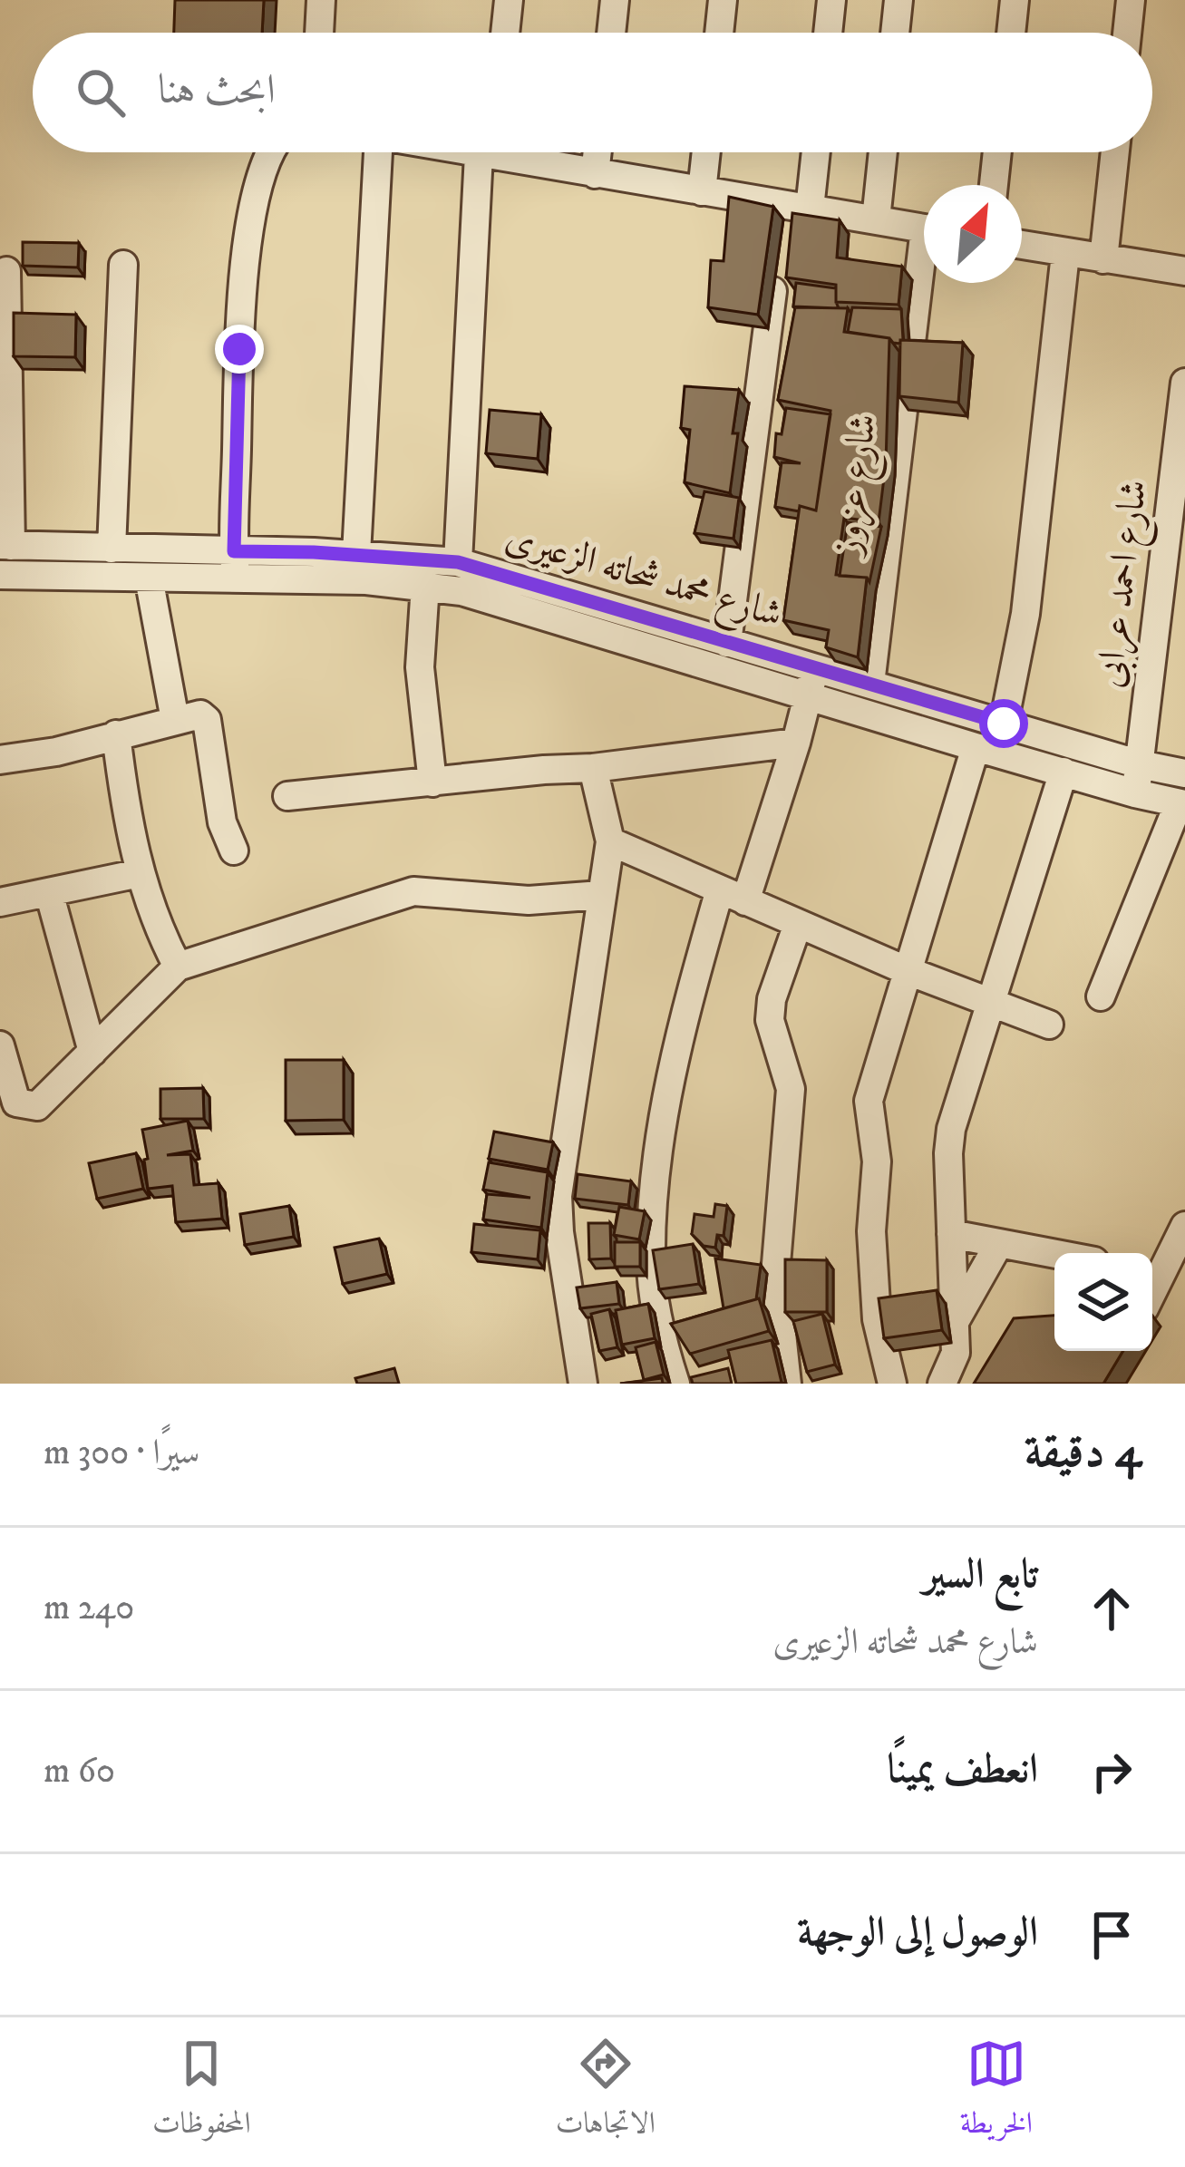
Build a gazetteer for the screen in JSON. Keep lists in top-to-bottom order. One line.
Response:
{"streets":{"street":["شارع عزوز","شارع محمد شحاته الزعيرى","شارع احمد عرابى"]},"crossings":[["شارع عزوز","شارع محمد شحاته الزعيرى"],["شارع محمد شحاته الزعيرى","شارع احمد عرابى"]],"north":"top right","page":{"search":"ابحث هنا","heading":["4 دقيقة","سيرًا · 300 m"],"list":[["تابع السير","شارع محمد شحاته الزعيرى","240 m"],["انعطف يمينًا","60 m"],"الوصول إلى الوجهة"],"nav":["الخريطة","الاتجاهات","المحفوظات"]}}
